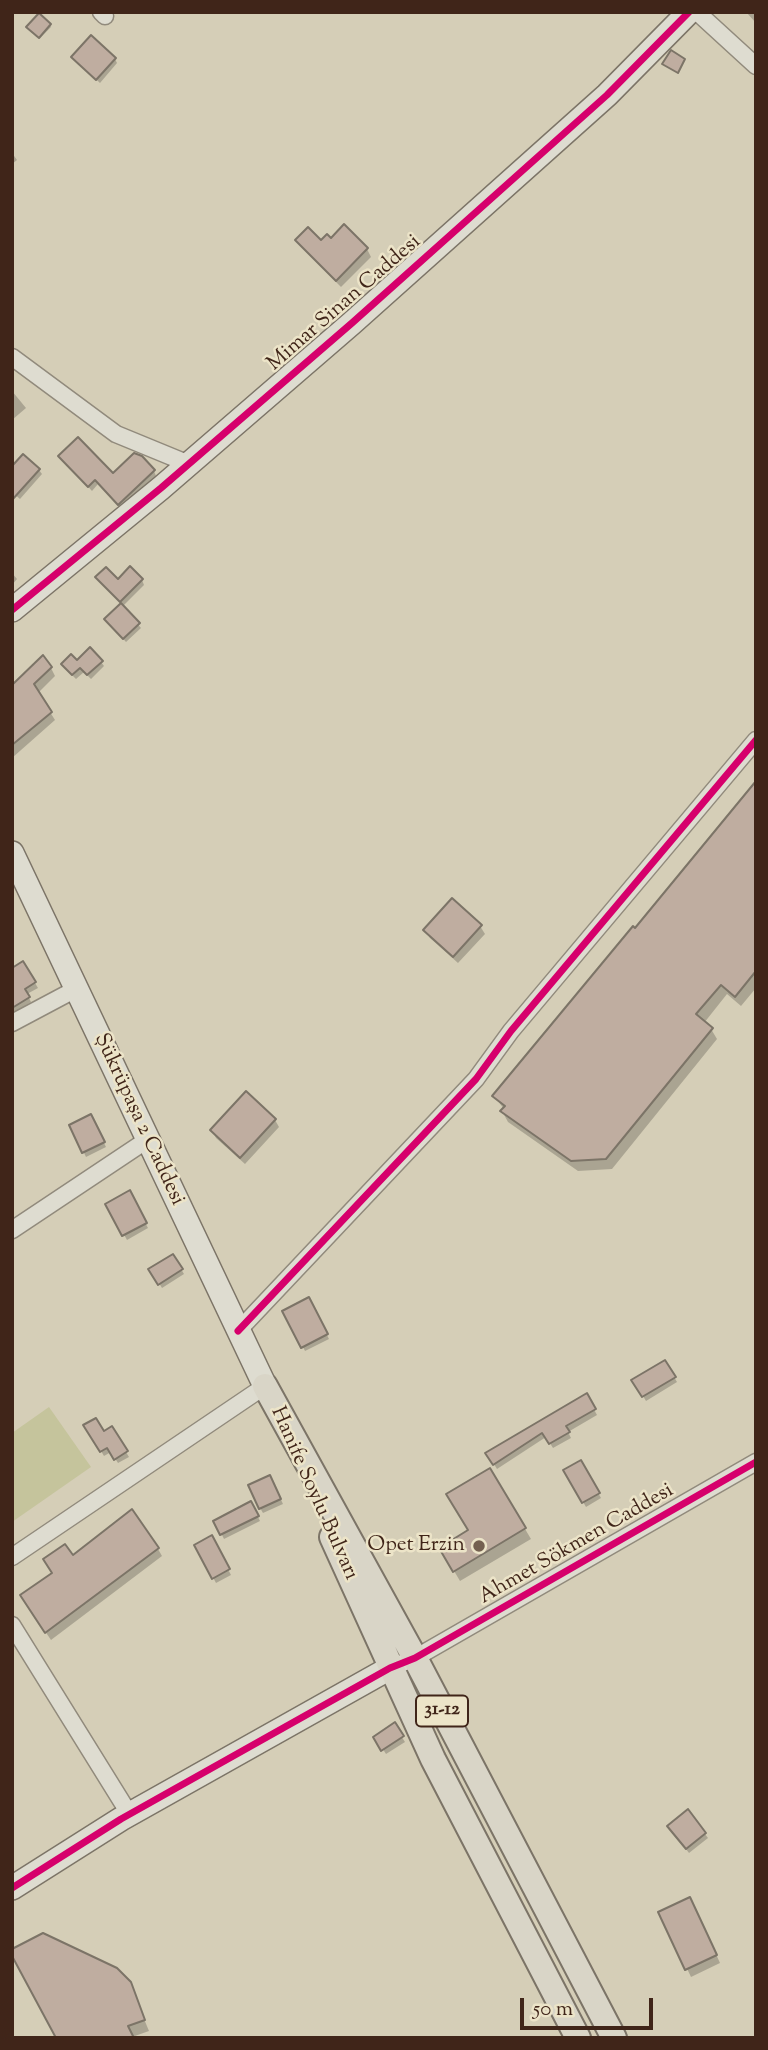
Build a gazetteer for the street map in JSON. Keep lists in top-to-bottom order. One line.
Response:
{"streets":{"main road":["Hanife Soylu Bulvarı","31-12"],"street":["Mimar Sinan Caddesi","Şükrüpaşa 2 Caddesi","Ahmet Sökmen Caddesi"]},"crossings":[["Şükrüpaşa 2 Caddesi","Hanife Soylu Bulvarı"],["Hanife Soylu Bulvarı","Ahmet Sökmen Caddesi"]],"places":["Opet Erzin"],"scale_bar":"50 m"}
